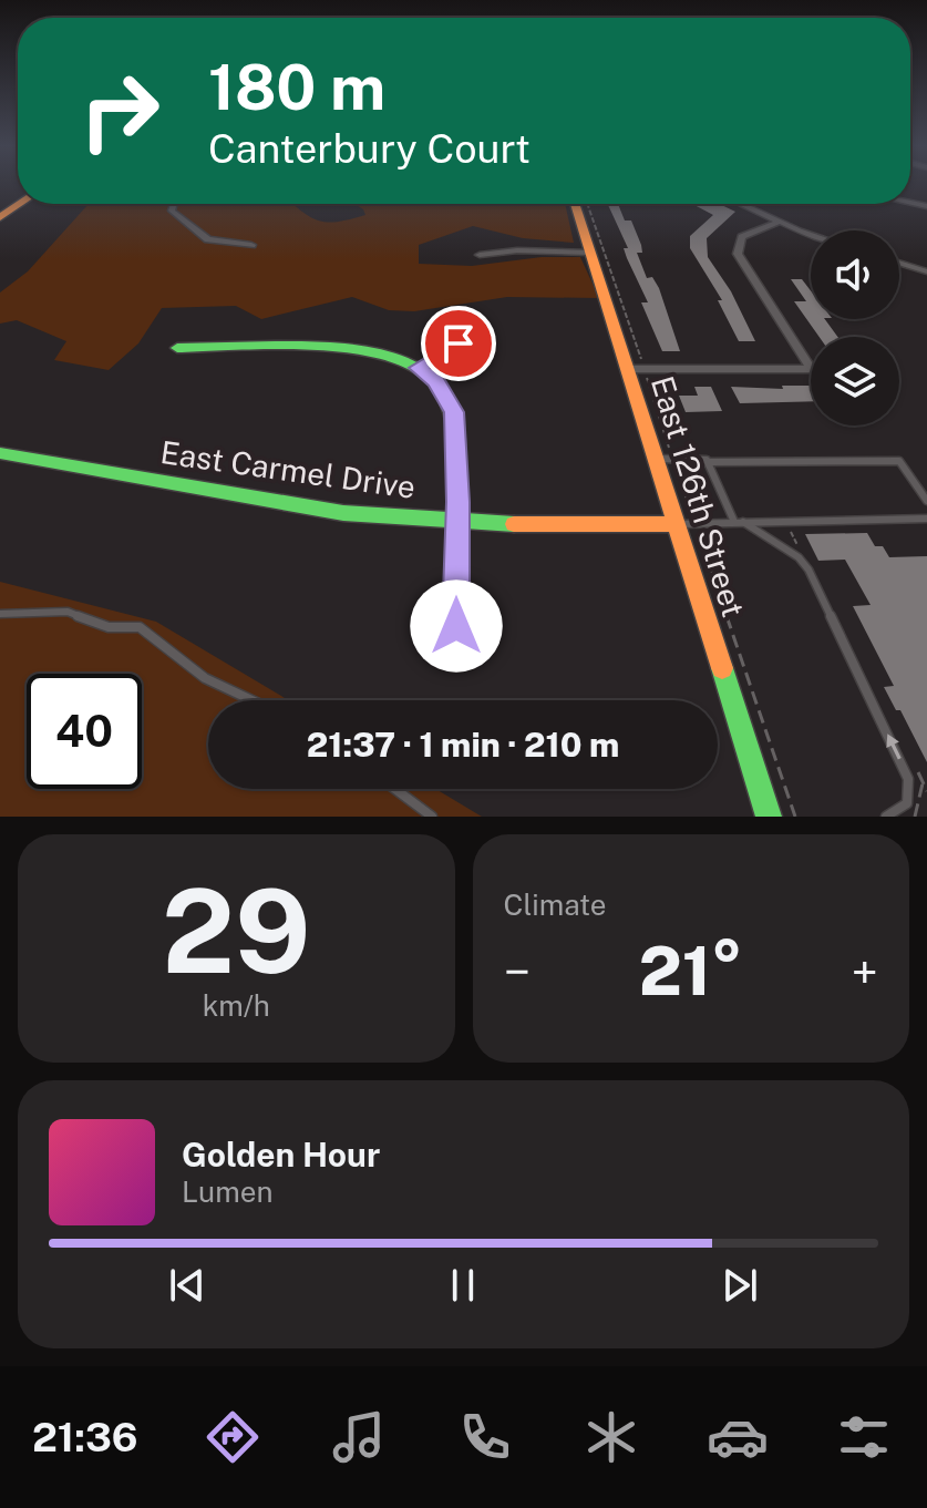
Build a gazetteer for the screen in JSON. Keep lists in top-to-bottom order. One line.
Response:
{"streets":{"street":["East Carmel Drive","East 126th Street"]},"crossings":[["East Carmel Drive","East 126th Street"]],"page":{"turn":["180 m","Canterbury Court"],"limit":"40","trip":"21:37 · 1 min · 210 m","tile":[["29","km/h"],"Climate"],"heat":["−","21°","+"],"song":["Golden Hour","Lumen"],"tabs":"21:36"}}
